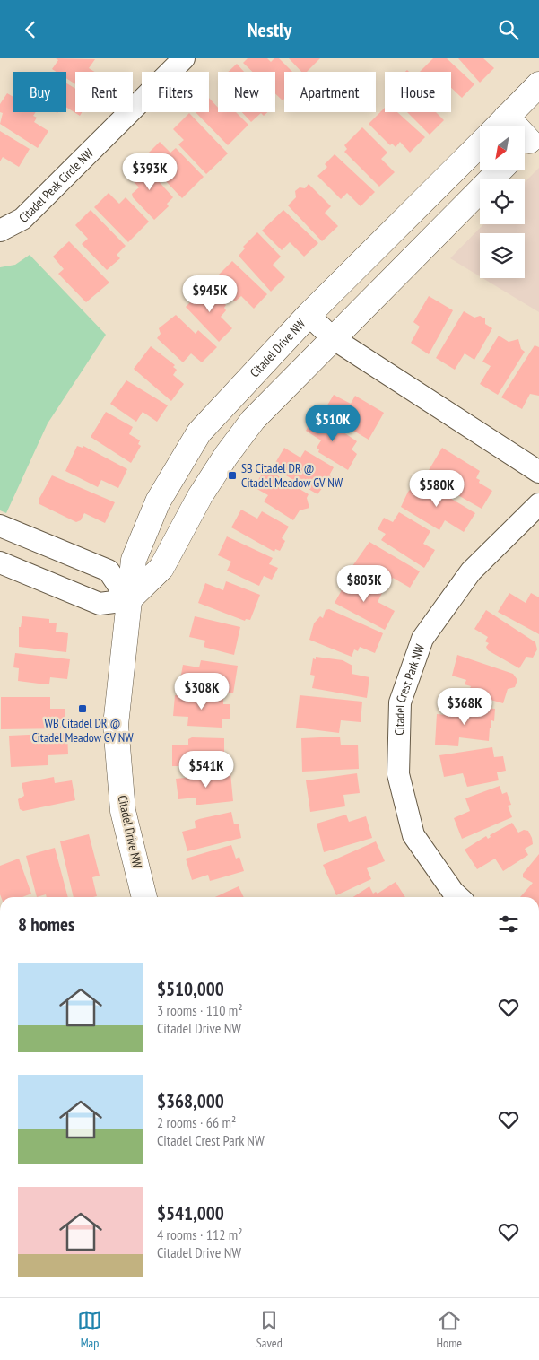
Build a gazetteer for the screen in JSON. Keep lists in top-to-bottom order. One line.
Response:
{"streets":{"street":["Citadel Peak Circle NW","Citadel Drive NW","Citadel Crest Park NW"]},"places":{"transit":["SB Citadel DR @ Citadel Meadow GV NW","WB Citadel DR @ Citadel Meadow GV NW"]},"north":"bottom left","page":{"header":"Nestly","chip":["Buy","Rent","Filters","New","Apartment","House"],"price":["$393K","$945K","$510K","$580K","$803K","$308K","$368K","$541K"],"heading":"8 homes","list":[{"name":"$510,000","note":"3 rooms · 110 m² · Citadel Drive NW"},{"name":"$368,000","note":"2 rooms · 66 m² · Citadel Crest Park NW"},{"name":"$541,000","note":"4 rooms · 112 m² · Citadel Drive NW"}],"tabs":["Map","Saved","Home"]}}
